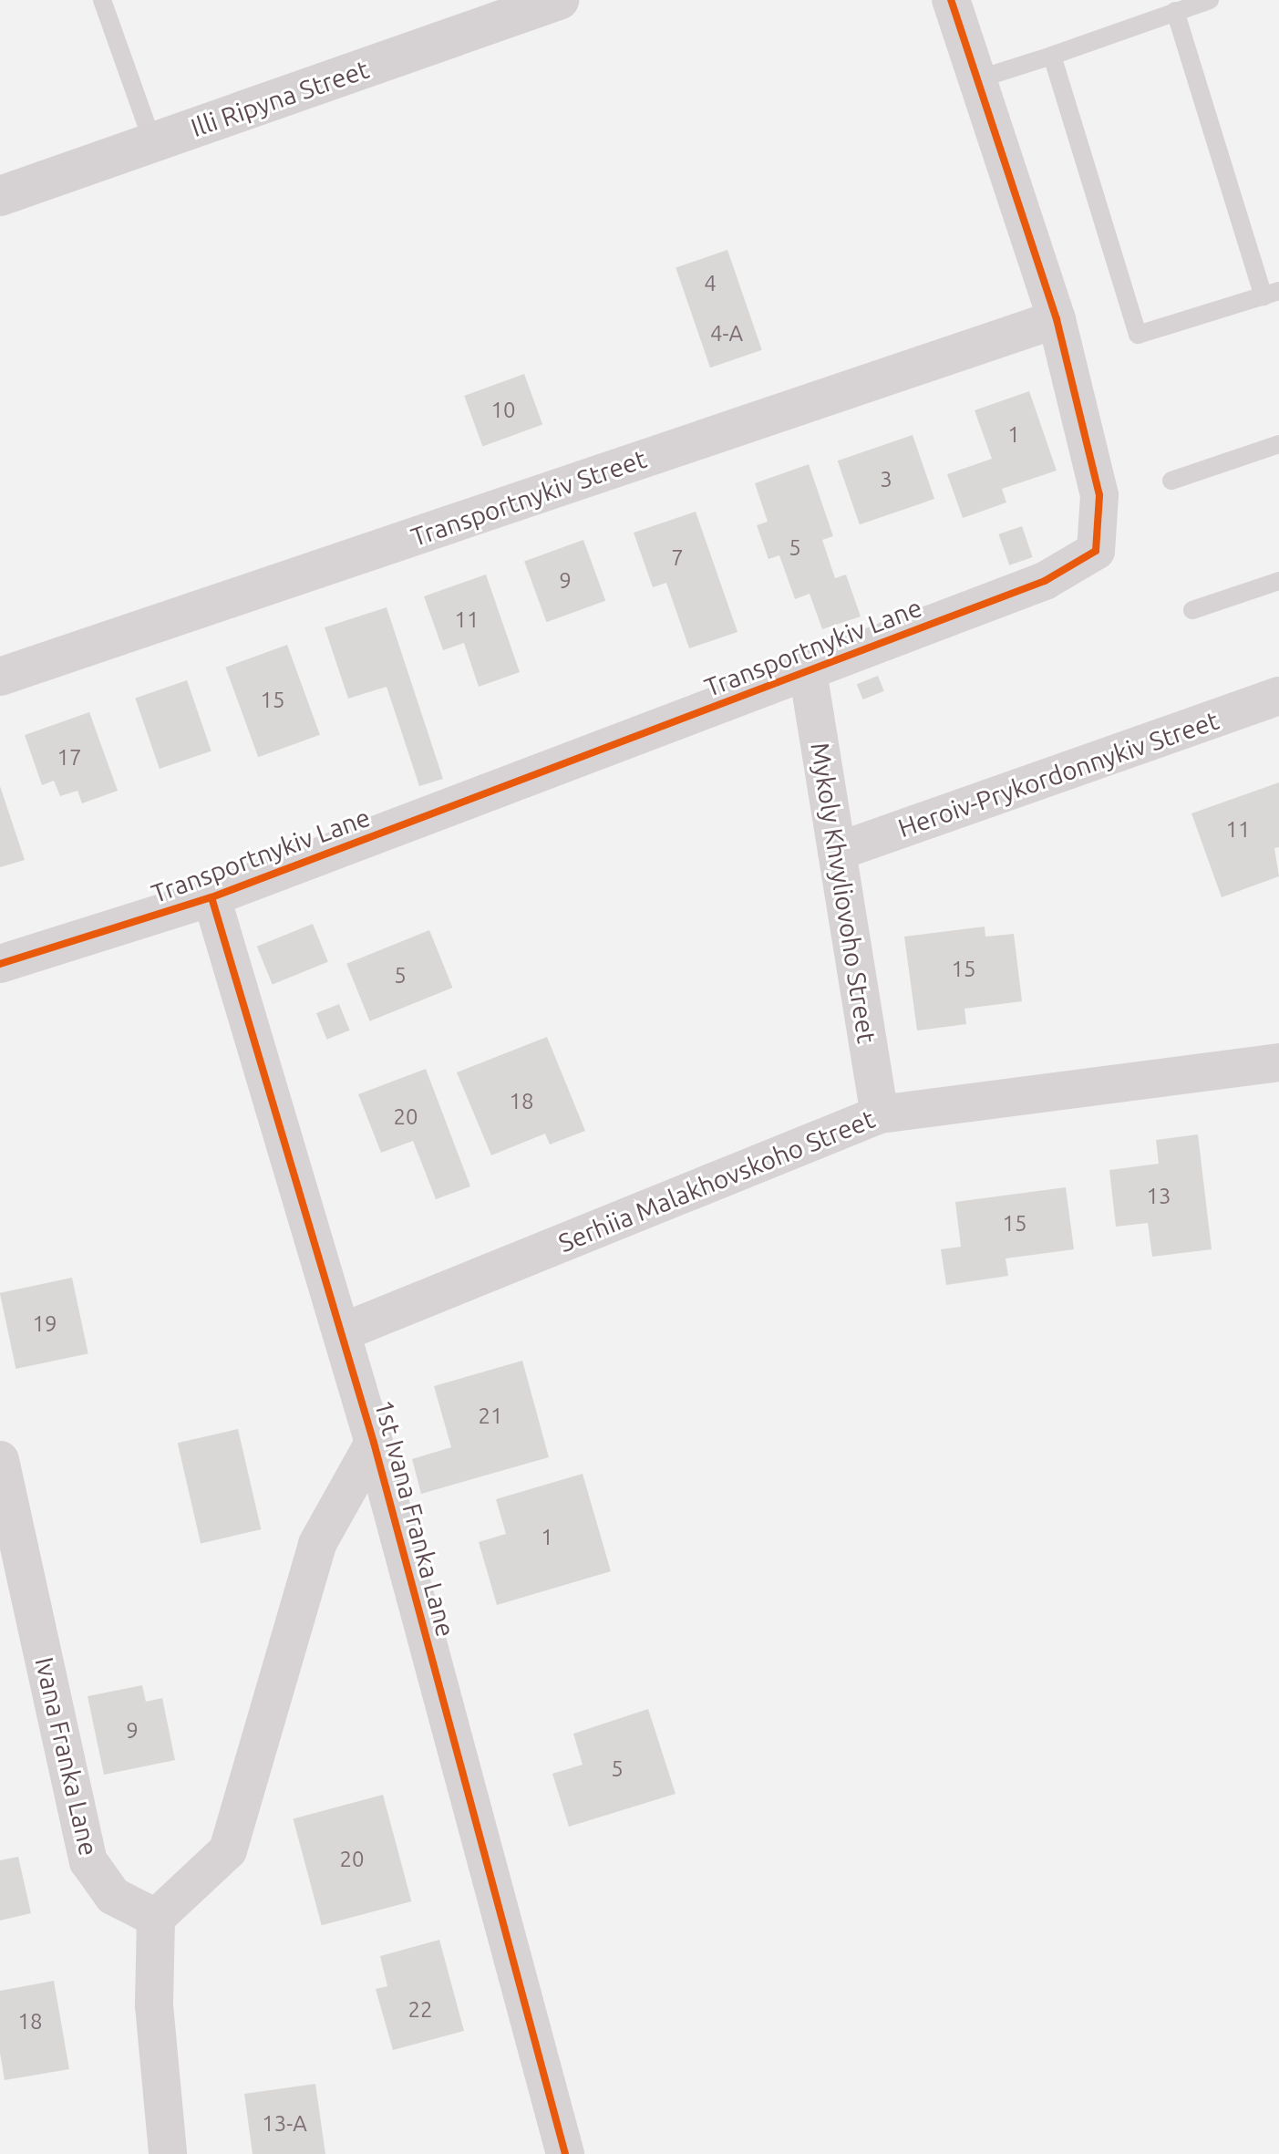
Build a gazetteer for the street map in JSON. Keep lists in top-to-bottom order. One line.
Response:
{"streets":{"main road":["Illi Ripyna Street"],"street":["Transportnykiv Street","Transportnykiv Lane","Heroiv-Prykordonnykiv Street","Mykoly Khvyliovoho Street","Serhiia Malakhovskoho Street","1st Ivana Franka Lane","Ivana Franka Lane"]},"crossings":[["Transportnykiv Street","Transportnykiv Lane"],["Transportnykiv Lane","Mykoly Khvyliovoho Street"],["Transportnykiv Lane","1st Ivana Franka Lane"],["Heroiv-Prykordonnykiv Street","Mykoly Khvyliovoho Street"],["Mykoly Khvyliovoho Street","Serhiia Malakhovskoho Street"],["Serhiia Malakhovskoho Street","1st Ivana Franka Lane"]],"house_numbers":["4","4-А","10","1","3","5","7","9","11","15","17","11","15","5","18","20","13","15","19","21","1","9","5","20","22","18","13-А"]}
